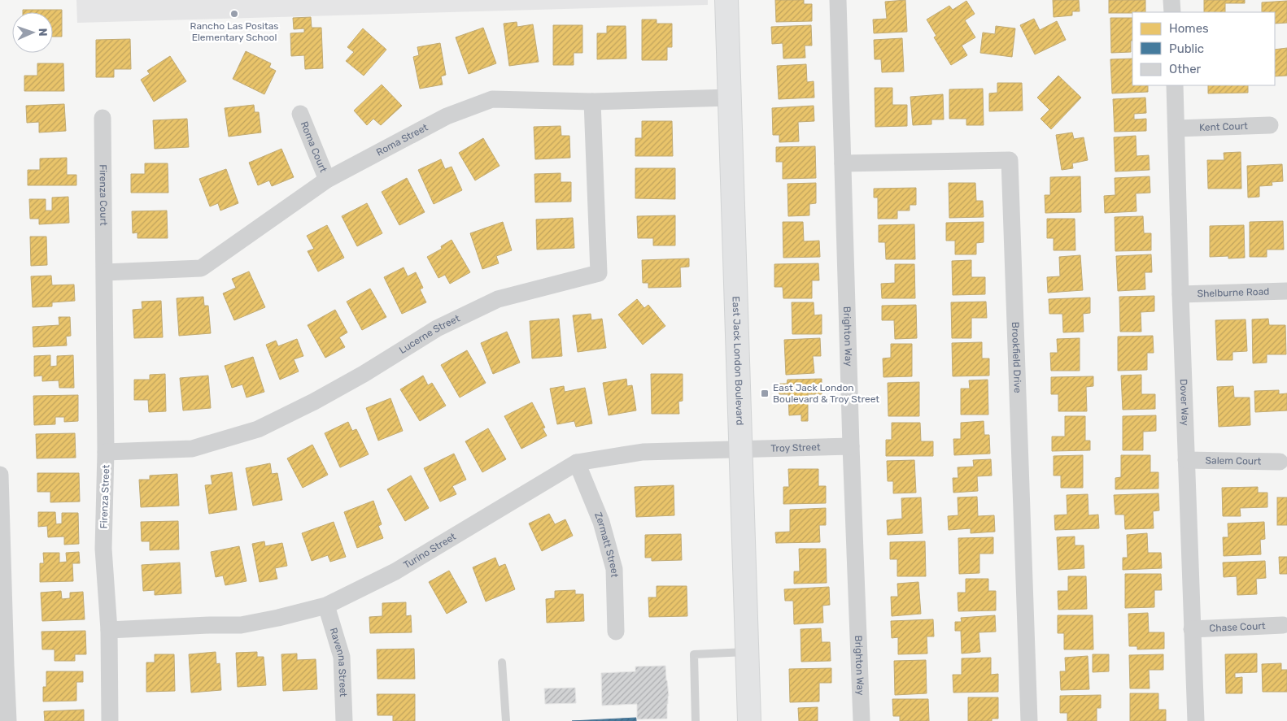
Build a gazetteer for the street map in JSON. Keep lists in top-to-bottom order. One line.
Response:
{"streets":{"main road":["East Jack London Boulevard"],"street":["Kent Court","Roma Street","Roma Court","Firenza Court","Shelburne Road","Lucerne Street","Brighton Way","Brookfield Drive","Dover Way","Troy Street","Salem Court","Firenza Street","Zermatt Street","Turino Street","Chase Court","Ravenna Street"]},"crossings":[["Kent Court","Dover Way"],["Roma Street","Roma Court"],["Roma Street","Firenza Court"],["Roma Street","Lucerne Street"],["Roma Street","East Jack London Boulevard"],["Roma Street","Firenza Street"],["Firenza Court","Firenza Street"],["Shelburne Road","Dover Way"],["Lucerne Street","Firenza Street"],["Brighton Way","Brookfield Drive"],["Brighton Way","Troy Street"],["East Jack London Boulevard","Troy Street"],["East Jack London Boulevard","Turino Street"],["Dover Way","Salem Court"],["Dover Way","Chase Court"],["Troy Street","Turino Street"],["Firenza Street","Turino Street"],["Zermatt Street","Turino Street"],["Turino Street","Ravenna Street"]],"places":{"other":["Rancho Las Positas Elementary School"],"transit":["East Jack London Boulevard & Troy Street"]},"legend":["Homes","Public","Other"],"north":"right"}
